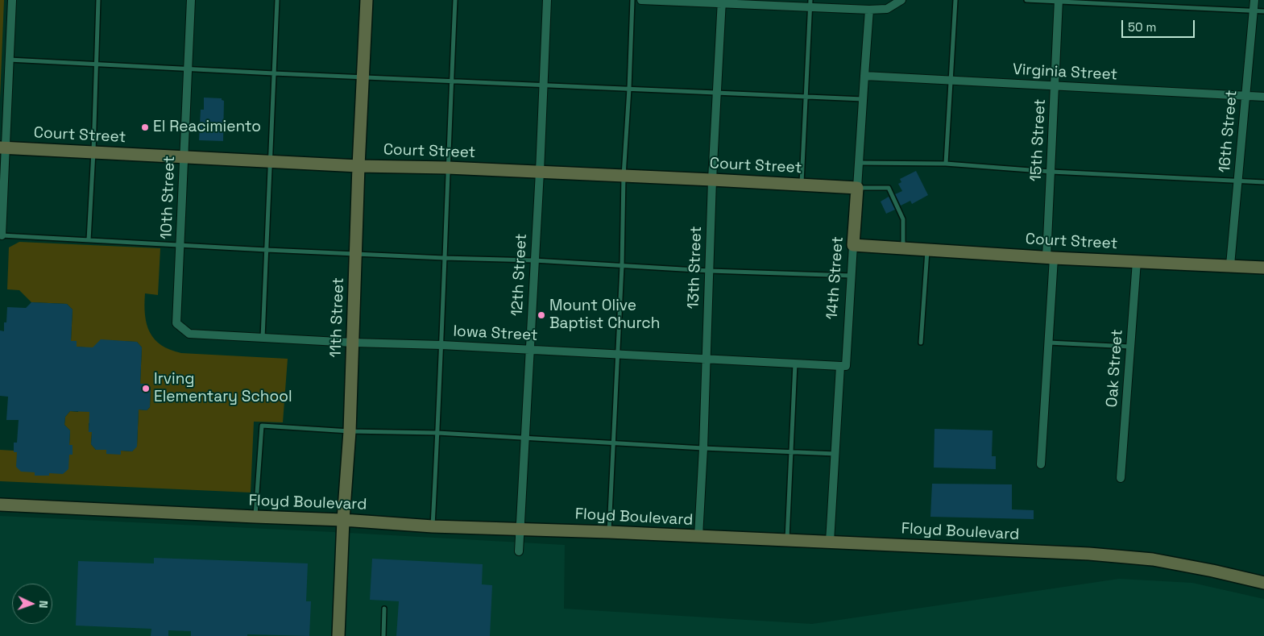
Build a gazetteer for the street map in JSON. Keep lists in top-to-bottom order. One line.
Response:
{"streets":{"main road":["Court Street","14th Street","11th Street","Floyd Boulevard"],"street":["Virginia Street","16th Street","15th Street","10th Street","13th Street","12th Street","Iowa Street","Oak Street"]},"crossings":[["Virginia Street","16th Street"],["Virginia Street","15th Street"],["Virginia Street","14th Street"],["16th Street","Court Street"],["Court Street","15th Street"],["Court Street","10th Street"],["Court Street","13th Street"],["Court Street","12th Street"],["Court Street","14th Street"],["Court Street","11th Street"],["Court Street","Oak Street"],["10th Street","Iowa Street"],["13th Street","Iowa Street"],["13th Street","Floyd Boulevard"],["12th Street","Iowa Street"],["12th Street","Floyd Boulevard"],["14th Street","Iowa Street"],["14th Street","Floyd Boulevard"],["11th Street","Iowa Street"],["11th Street","Floyd Boulevard"]],"places":["El Reacimiento","Mount Olive Baptist Church","Irving Elementary School"],"scale_bar":"50 m","north":"right"}
